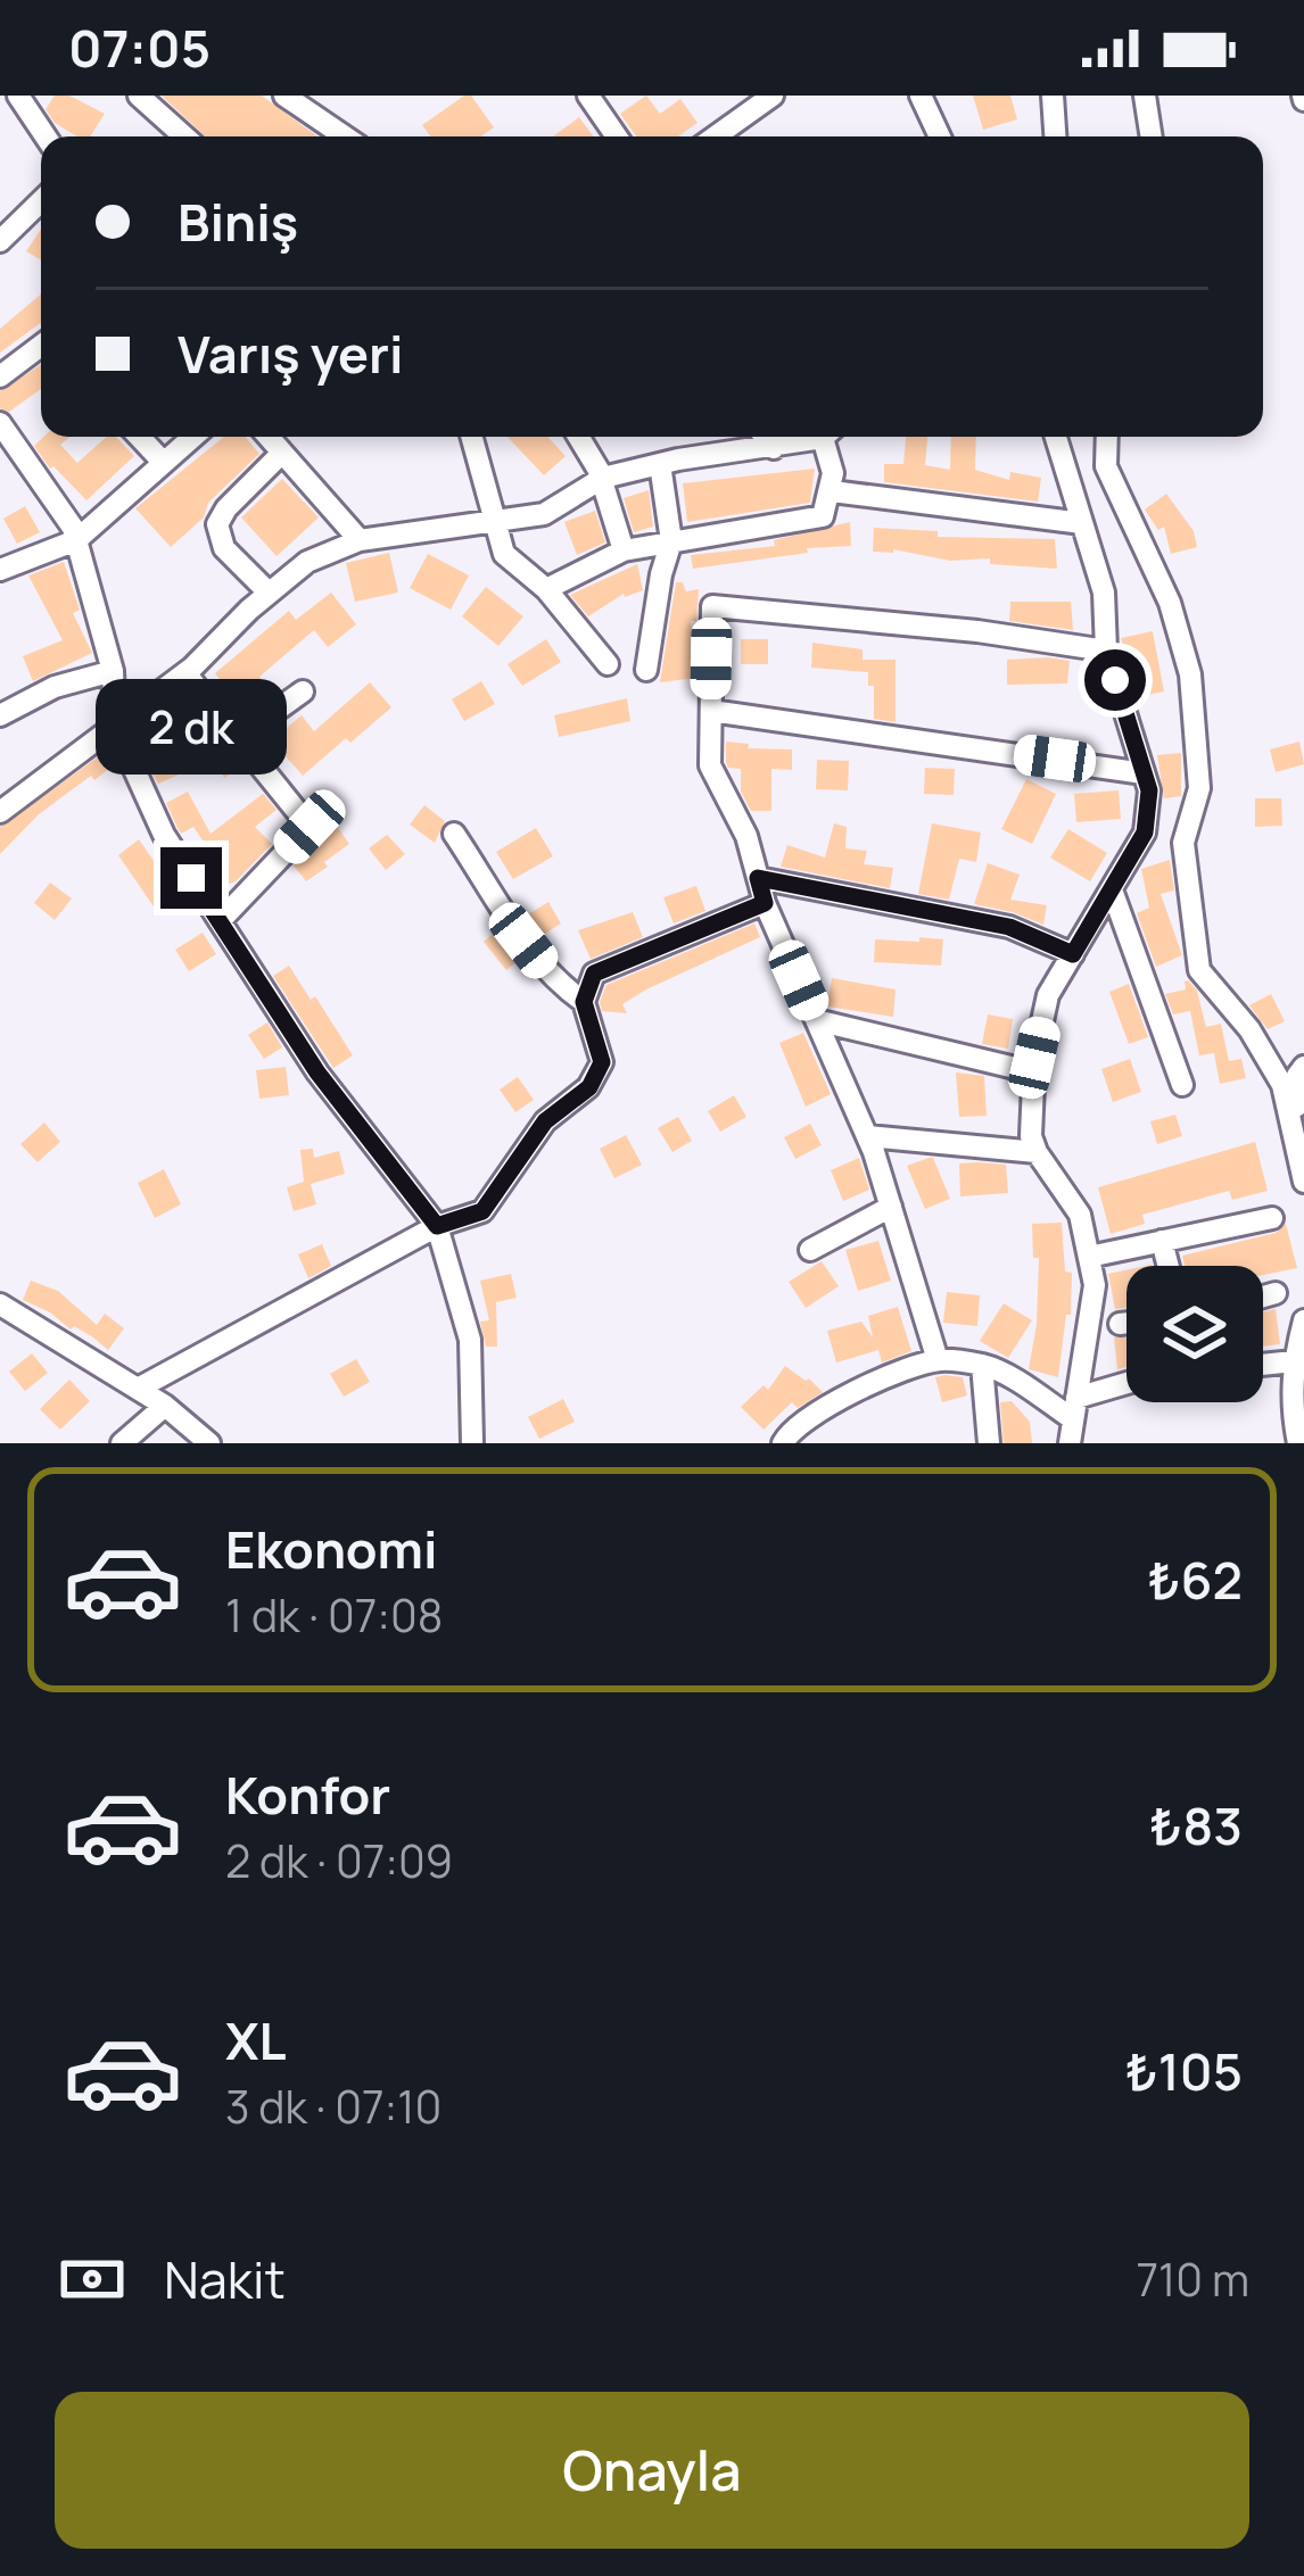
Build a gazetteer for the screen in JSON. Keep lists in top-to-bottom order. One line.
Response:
{"page":{"status":"07:05","banner":["Biniş","Varış yeri"],"bubble":"2 dk","list":[{"name":"Ekonomi","note":"1 dk · 07:08","value":"₺62"},{"name":"Konfor","note":"2 dk · 07:09","value":"₺83"},{"name":"XL","note":"3 dk · 07:10","value":"₺105"}],"pay":["Nakit","710 m"],"buttons":"Onayla"}}
